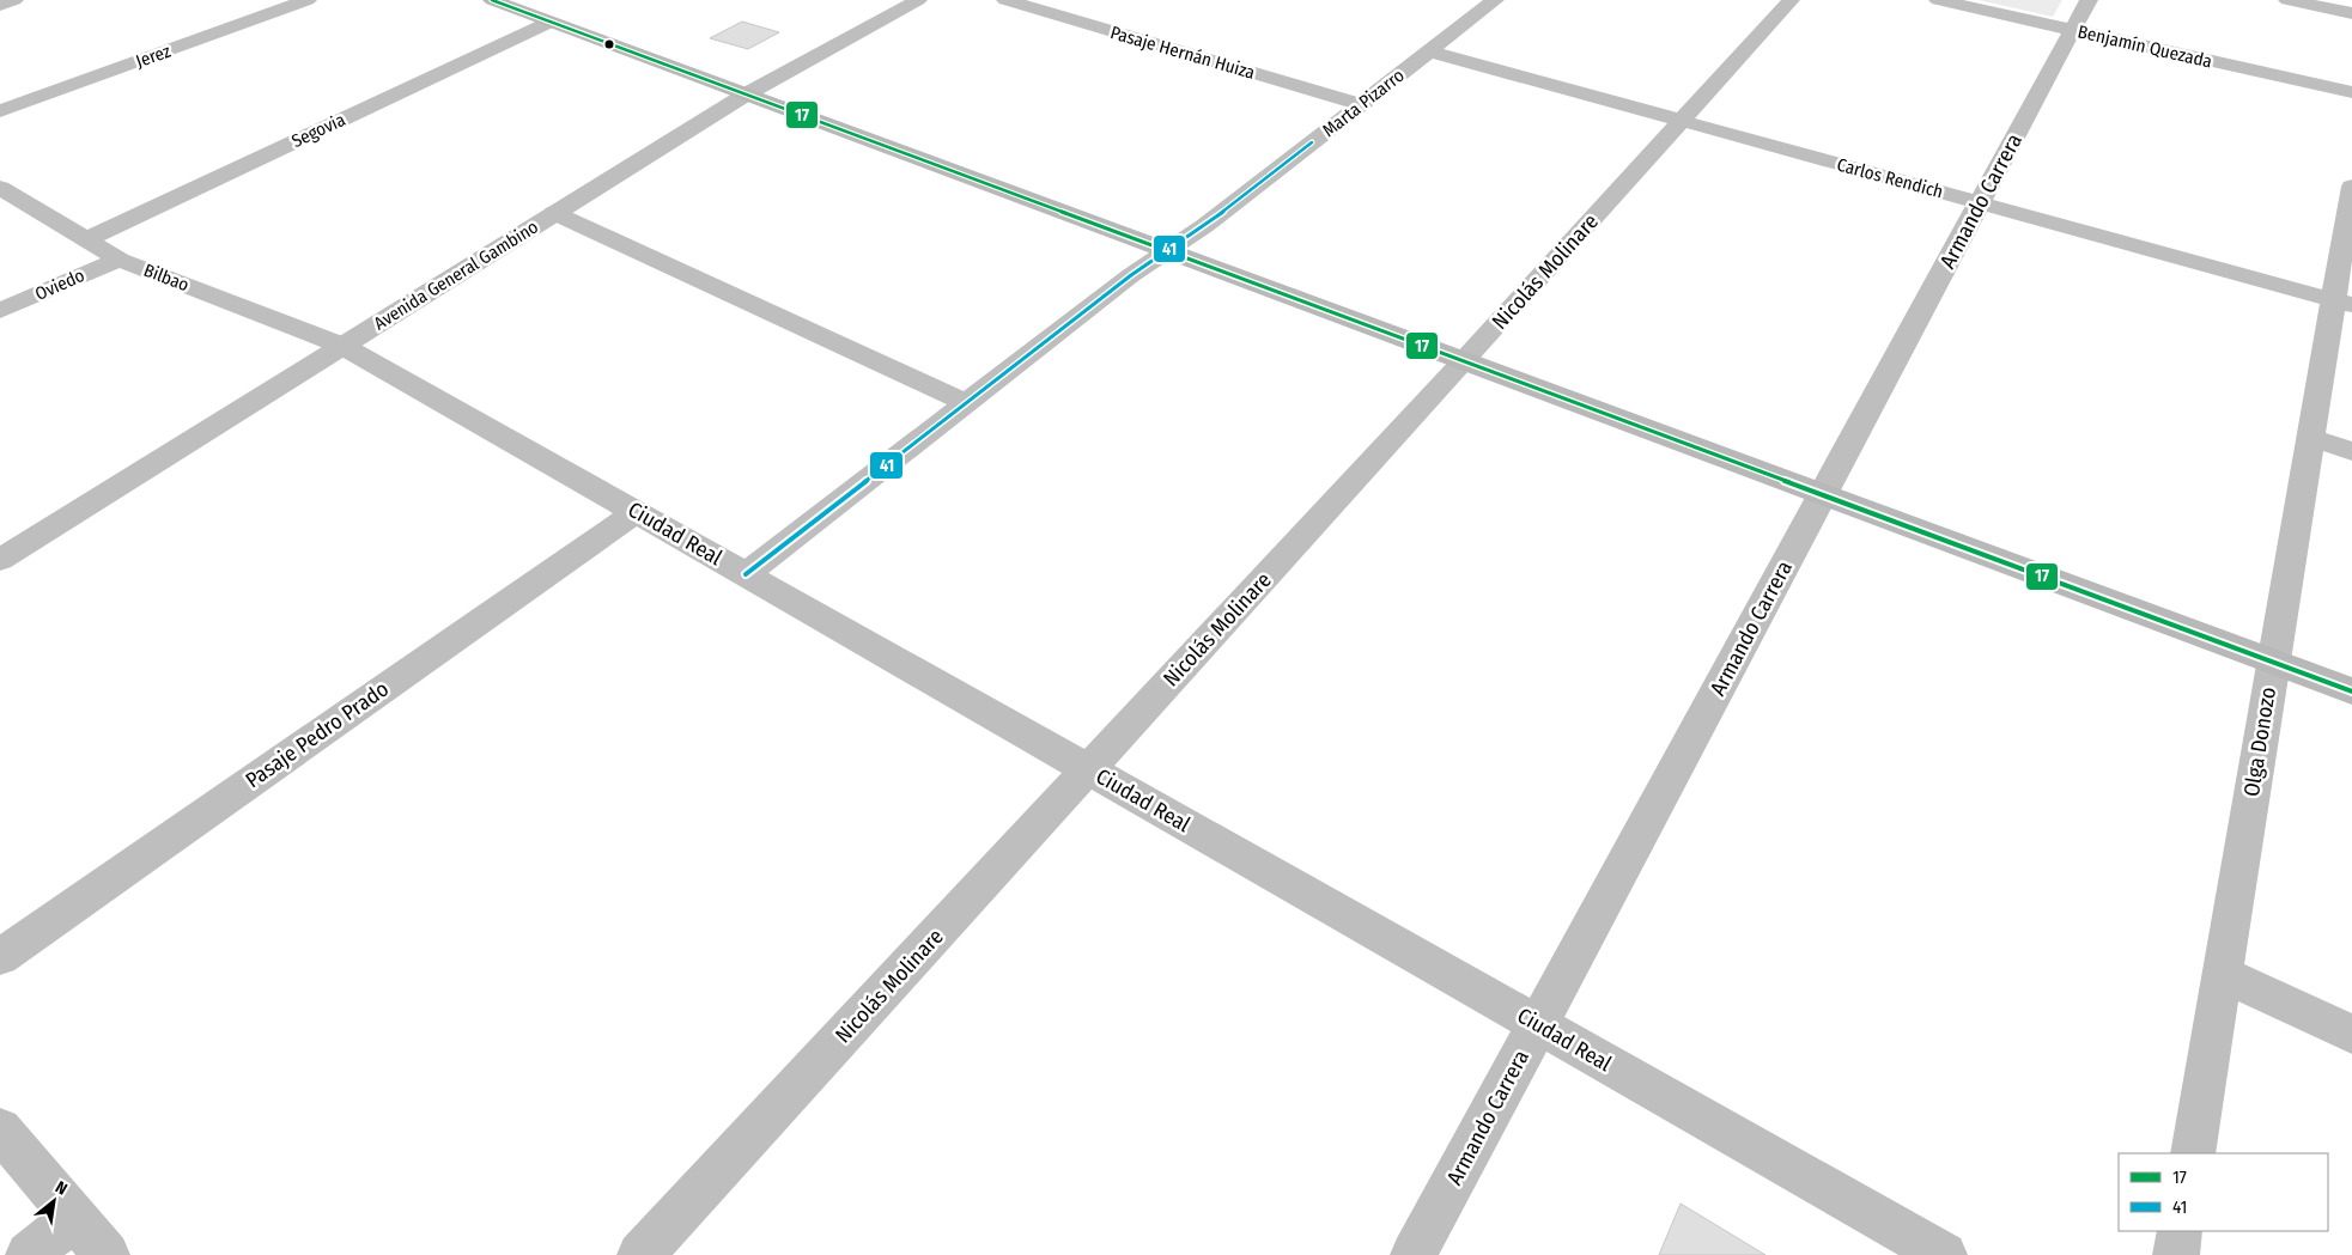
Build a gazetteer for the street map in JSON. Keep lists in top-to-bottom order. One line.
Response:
{"streets":{"street":["Benjamín Quezada","Pasaje Hernán Huiza","Jerez","Marta Pizarro","Segovia","Carlos Rendich","Armando Carrera","Nicolás Molinare","Avenida General Gambino","Bilbao","Oviedo","Ciudad Real","Pasaje Pedro Prado","Olga Donozo"]},"crossings":[["Benjamín Quezada","Armando Carrera"],["Pasaje Hernán Huiza","Marta Pizarro"],["Marta Pizarro","Carlos Rendich"],["Marta Pizarro","Ciudad Real"],["Segovia","Bilbao"],["Carlos Rendich","Armando Carrera"],["Carlos Rendich","Nicolás Molinare"],["Carlos Rendich","Olga Donozo"],["Armando Carrera","Ciudad Real"],["Nicolás Molinare","Ciudad Real"],["Avenida General Gambino","Bilbao"],["Avenida General Gambino","Ciudad Real"],["Bilbao","Oviedo"],["Bilbao","Ciudad Real"],["Ciudad Real","Pasaje Pedro Prado"]],"lines":["transit line 17","transit line 41"],"legend":["17","41"],"north":"top right"}
